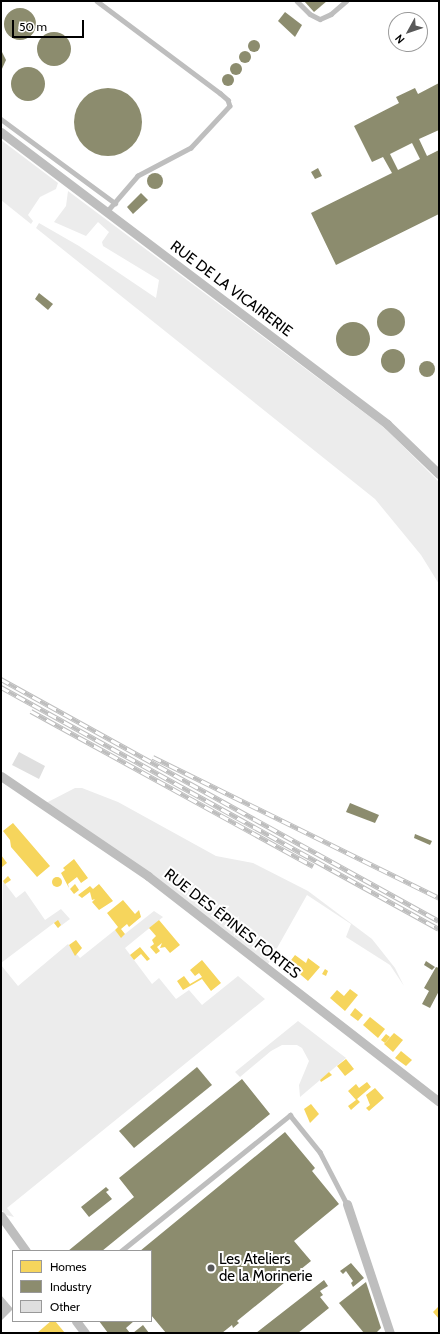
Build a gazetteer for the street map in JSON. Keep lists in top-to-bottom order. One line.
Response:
{"streets":{"street":["RUE DE LA VICAIRERIE","RUE DES ÉPINES FORTES"]},"places":["Les Ateliers de la Morinerie"],"legend":["Homes","Industry","Other"],"scale_bar":"50 m","north":"bottom left"}
